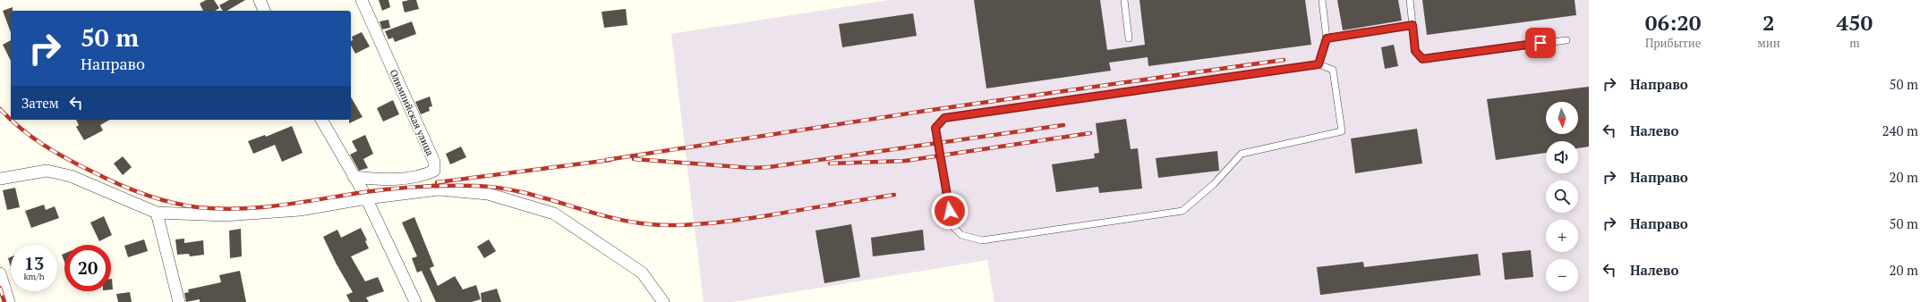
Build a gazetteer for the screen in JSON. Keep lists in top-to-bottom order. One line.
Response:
{"streets":{"street":["Олимпийская улица"]},"north":"bottom","page":{"eta":["06:20","Прибытие","2","мин","450","m"],"turn":["50 m","Направо"],"list":[{"name":"Направо","value":"50 m"},{"name":"Налево","value":"240 m"},{"name":"Направо","value":"20 m"},{"name":"Направо","value":"50 m"},{"name":"Налево","value":"20 m"}],"then":"Затем","map_buttons":["+","−"],"speed":"13 km/h","limit":"20"}}
